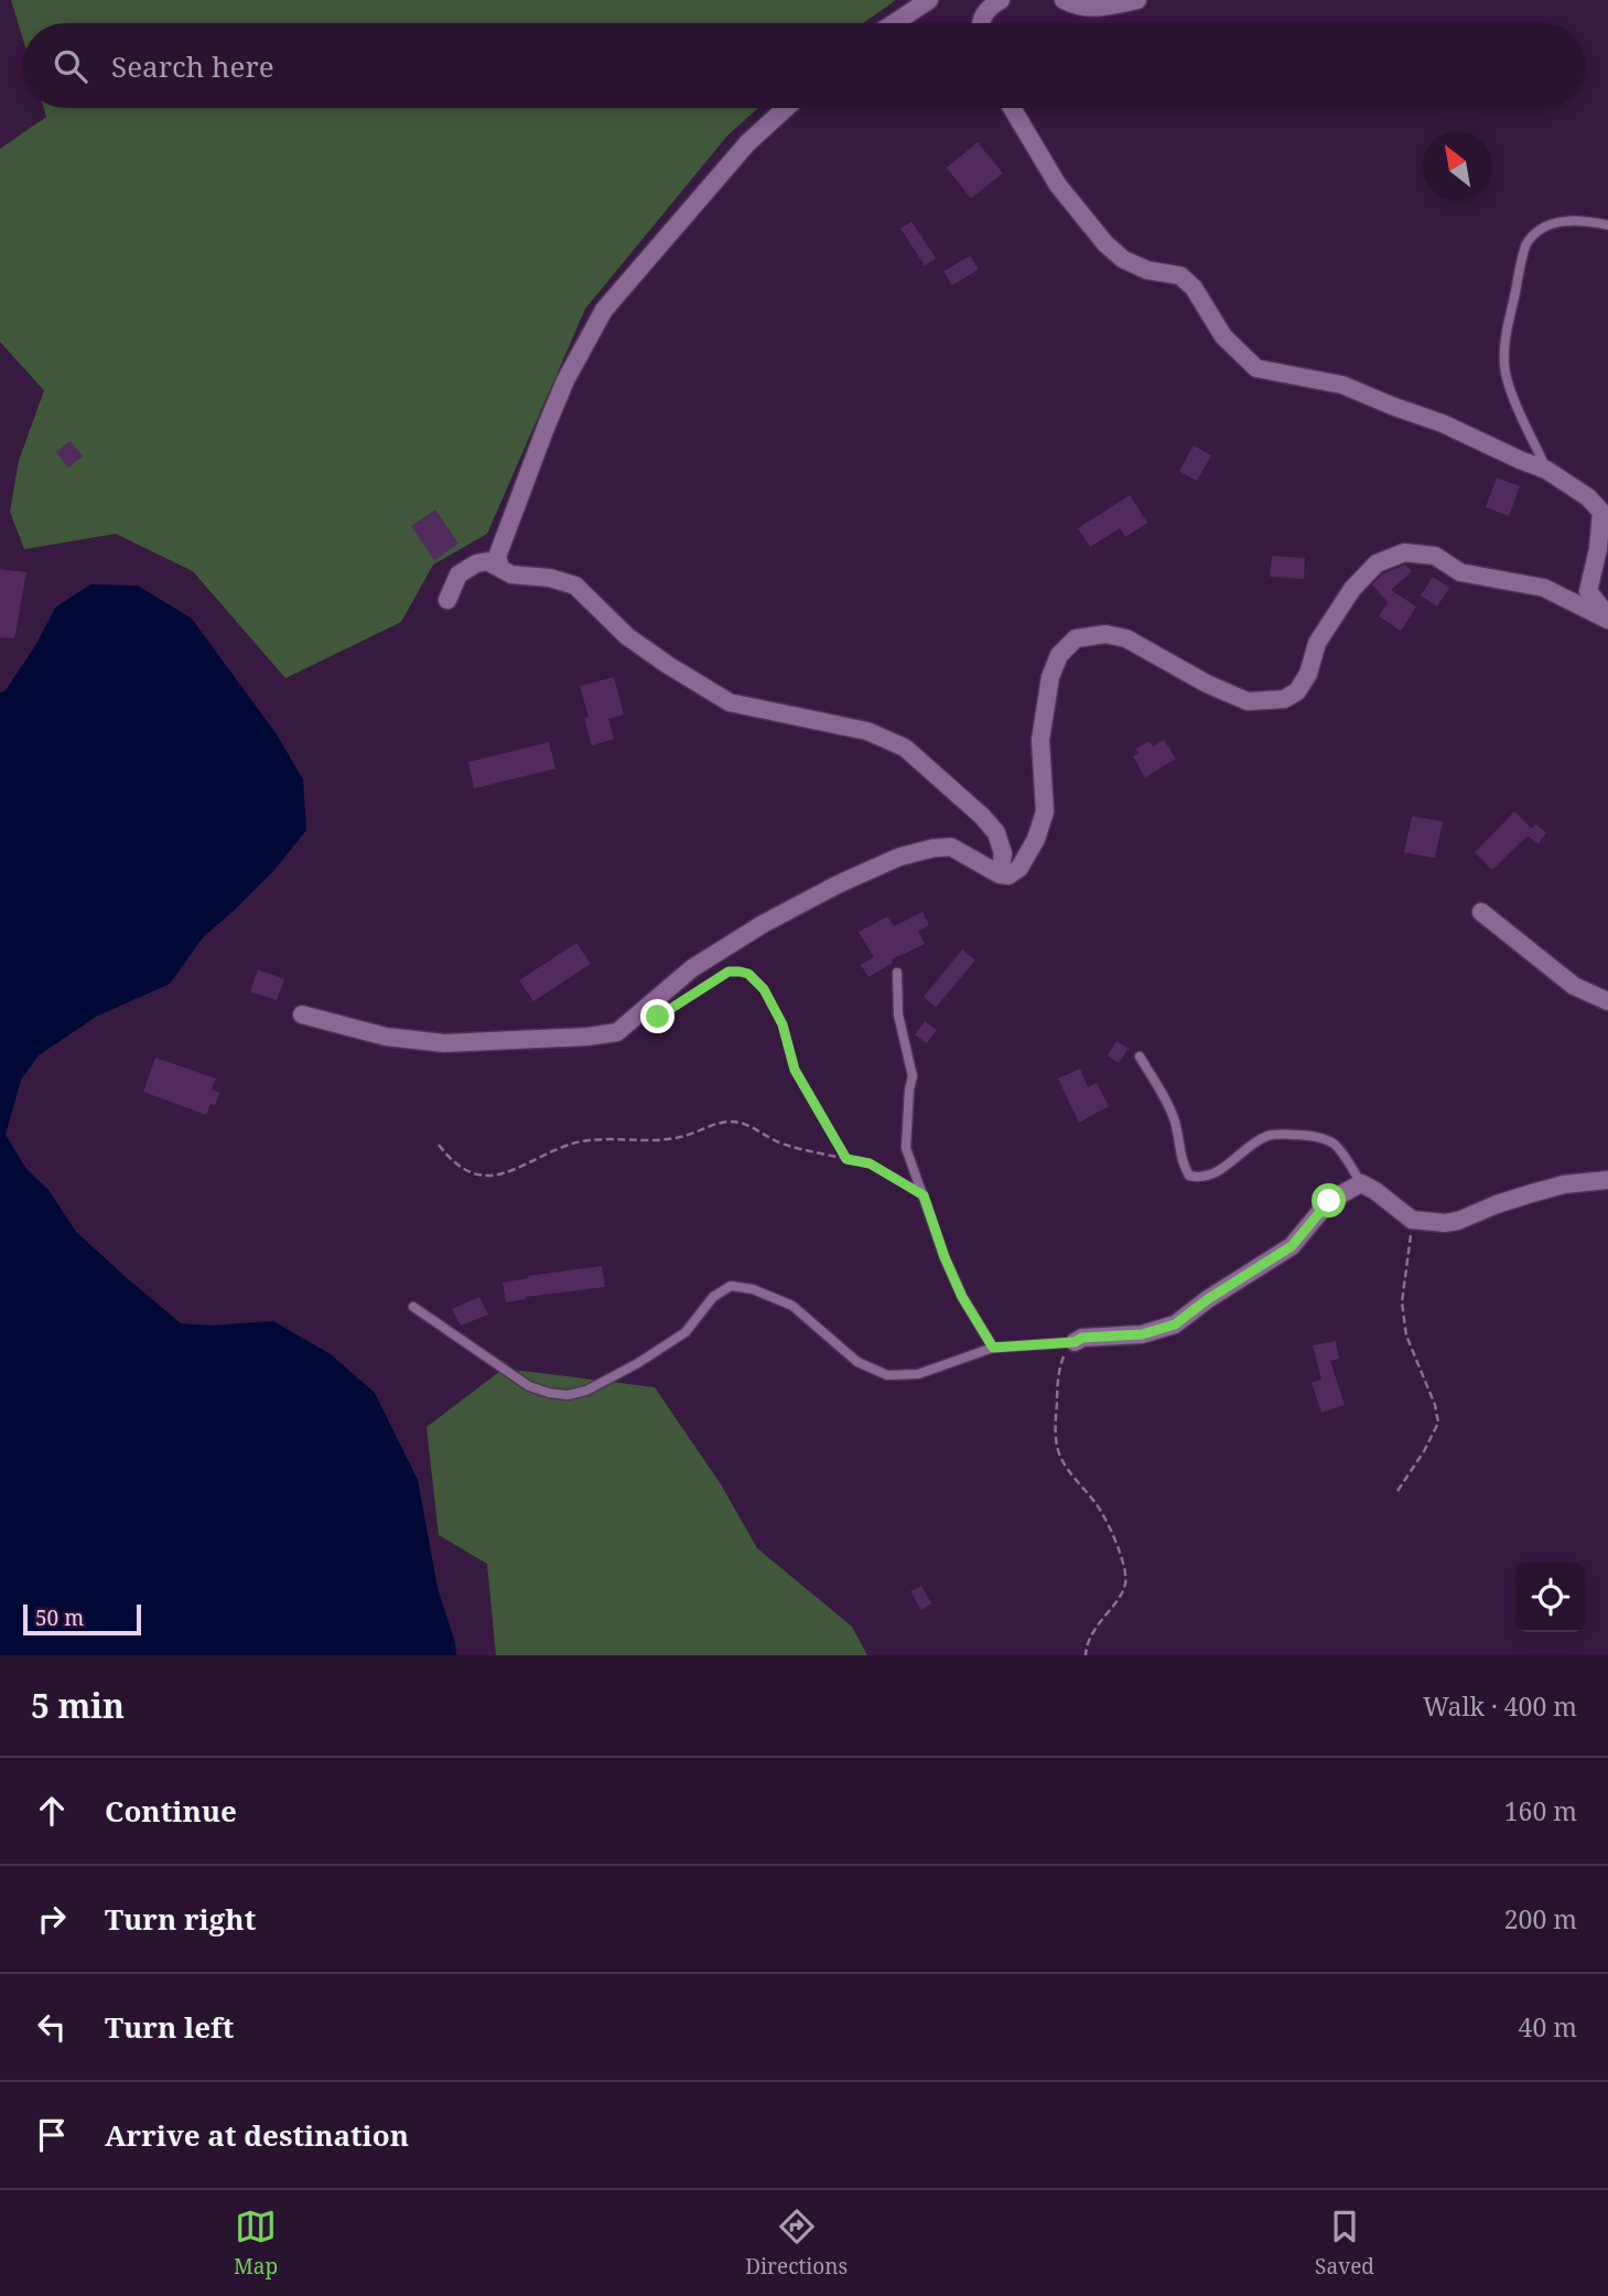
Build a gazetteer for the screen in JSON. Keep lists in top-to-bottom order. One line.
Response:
{"scale_bar":"50 m","north":"top left","page":{"search":"Search here","scale":"50 m","heading":["5 min","Walk · 400 m"],"list":[["Continue","160 m"],["Turn right","200 m"],["Turn left","40 m"],"Arrive at destination"],"nav":["Map","Directions","Saved"]}}
